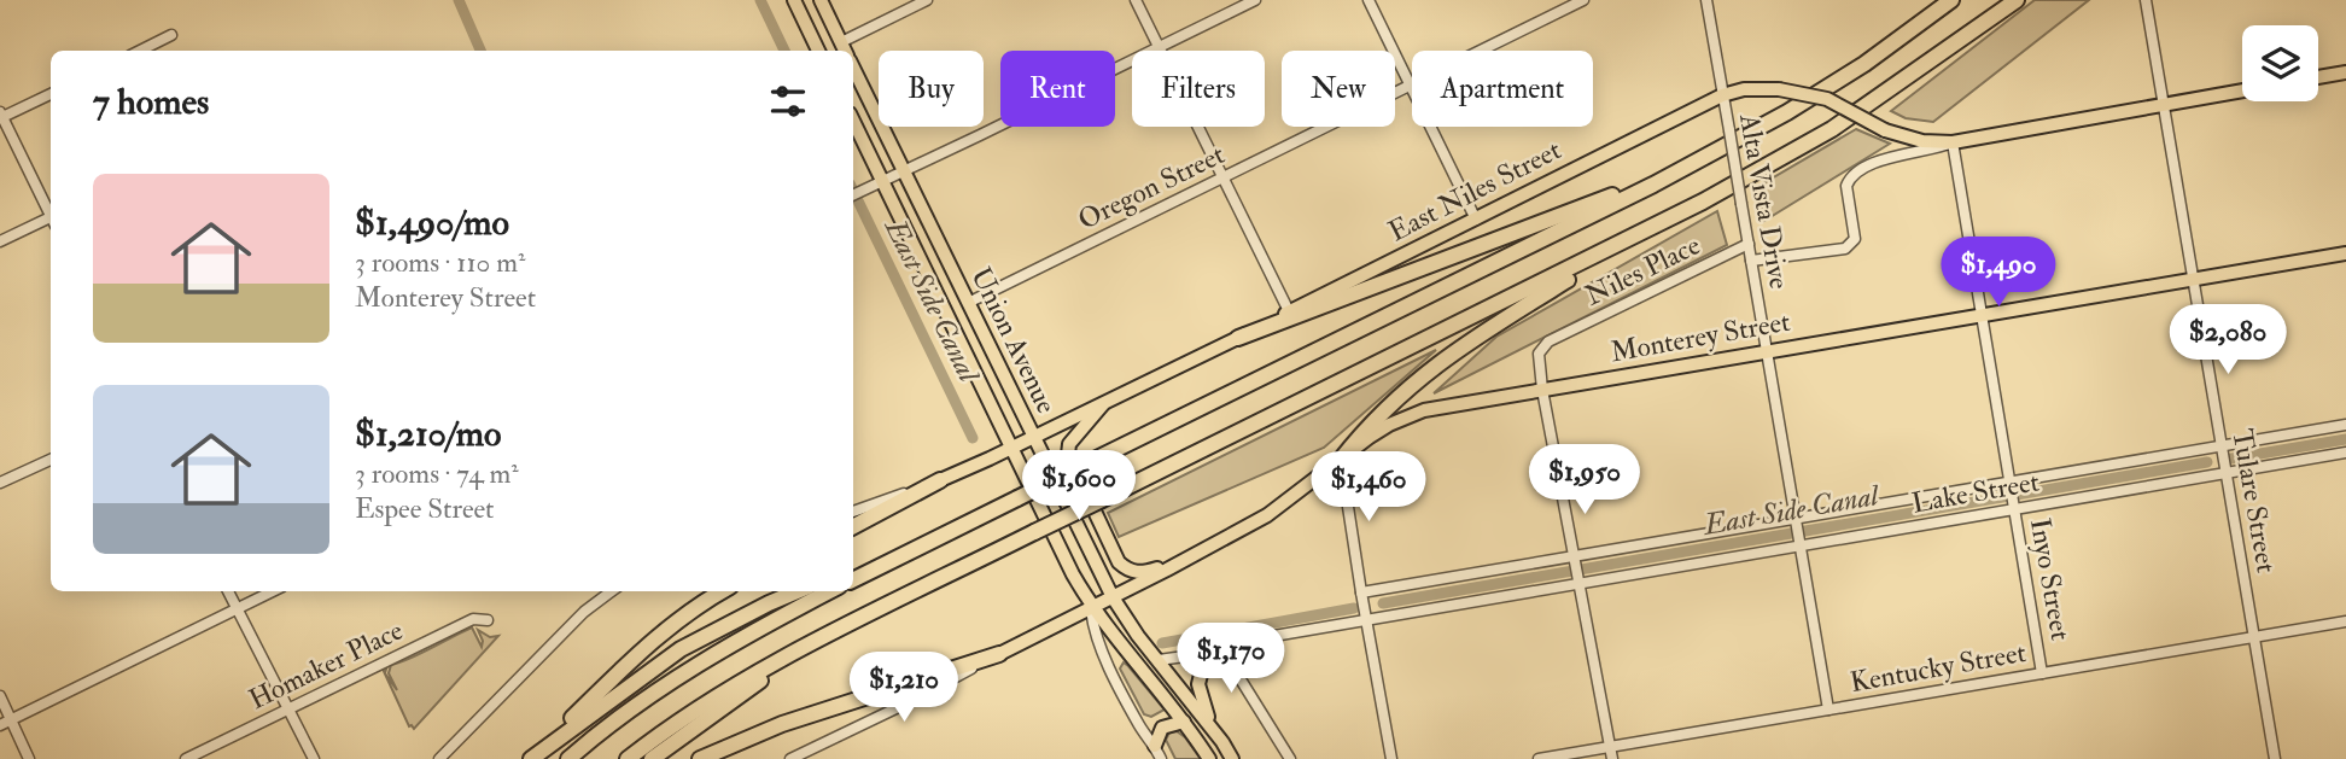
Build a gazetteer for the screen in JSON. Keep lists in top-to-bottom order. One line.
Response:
{"streets":{"main road":["East Niles Street","Monterey Street","Union Avenue"],"street":["Oregon Street","Alta Vista Drive","Niles Place","Lake Street","Tulare Street","Inyo Street","Homaker Place","Kentucky Street"]},"crossings":[["Oregon Street","Union Avenue"],["East Niles Street","Alta Vista Drive"],["East Niles Street","Union Avenue"],["East Niles Street","Tulare Street"],["East Niles Street","Inyo Street"],["Alta Vista Drive","Niles Place"],["Alta Vista Drive","Monterey Street"],["Alta Vista Drive","Lake Street"],["Alta Vista Drive","Kentucky Street"],["Niles Place","Monterey Street"],["Monterey Street","Union Avenue"],["Monterey Street","Tulare Street"],["Monterey Street","Inyo Street"],["Lake Street","Tulare Street"],["Lake Street","Inyo Street"],["Tulare Street","Kentucky Street"],["Inyo Street","Kentucky Street"]],"water":["East Side Canal"],"page":{"chip":["Buy","Rent","Filters","New","Apartment"],"heading":"7 homes","list":[{"name":"$1,490/mo","note":"3 rooms · 110 m² · Monterey Street"},{"name":"$1,210/mo","note":"3 rooms · 74 m² · Espee Street"}],"price":["$1,490","$2,080","$1,950","$1,600","$1,460","$1,170","$1,210"]}}
